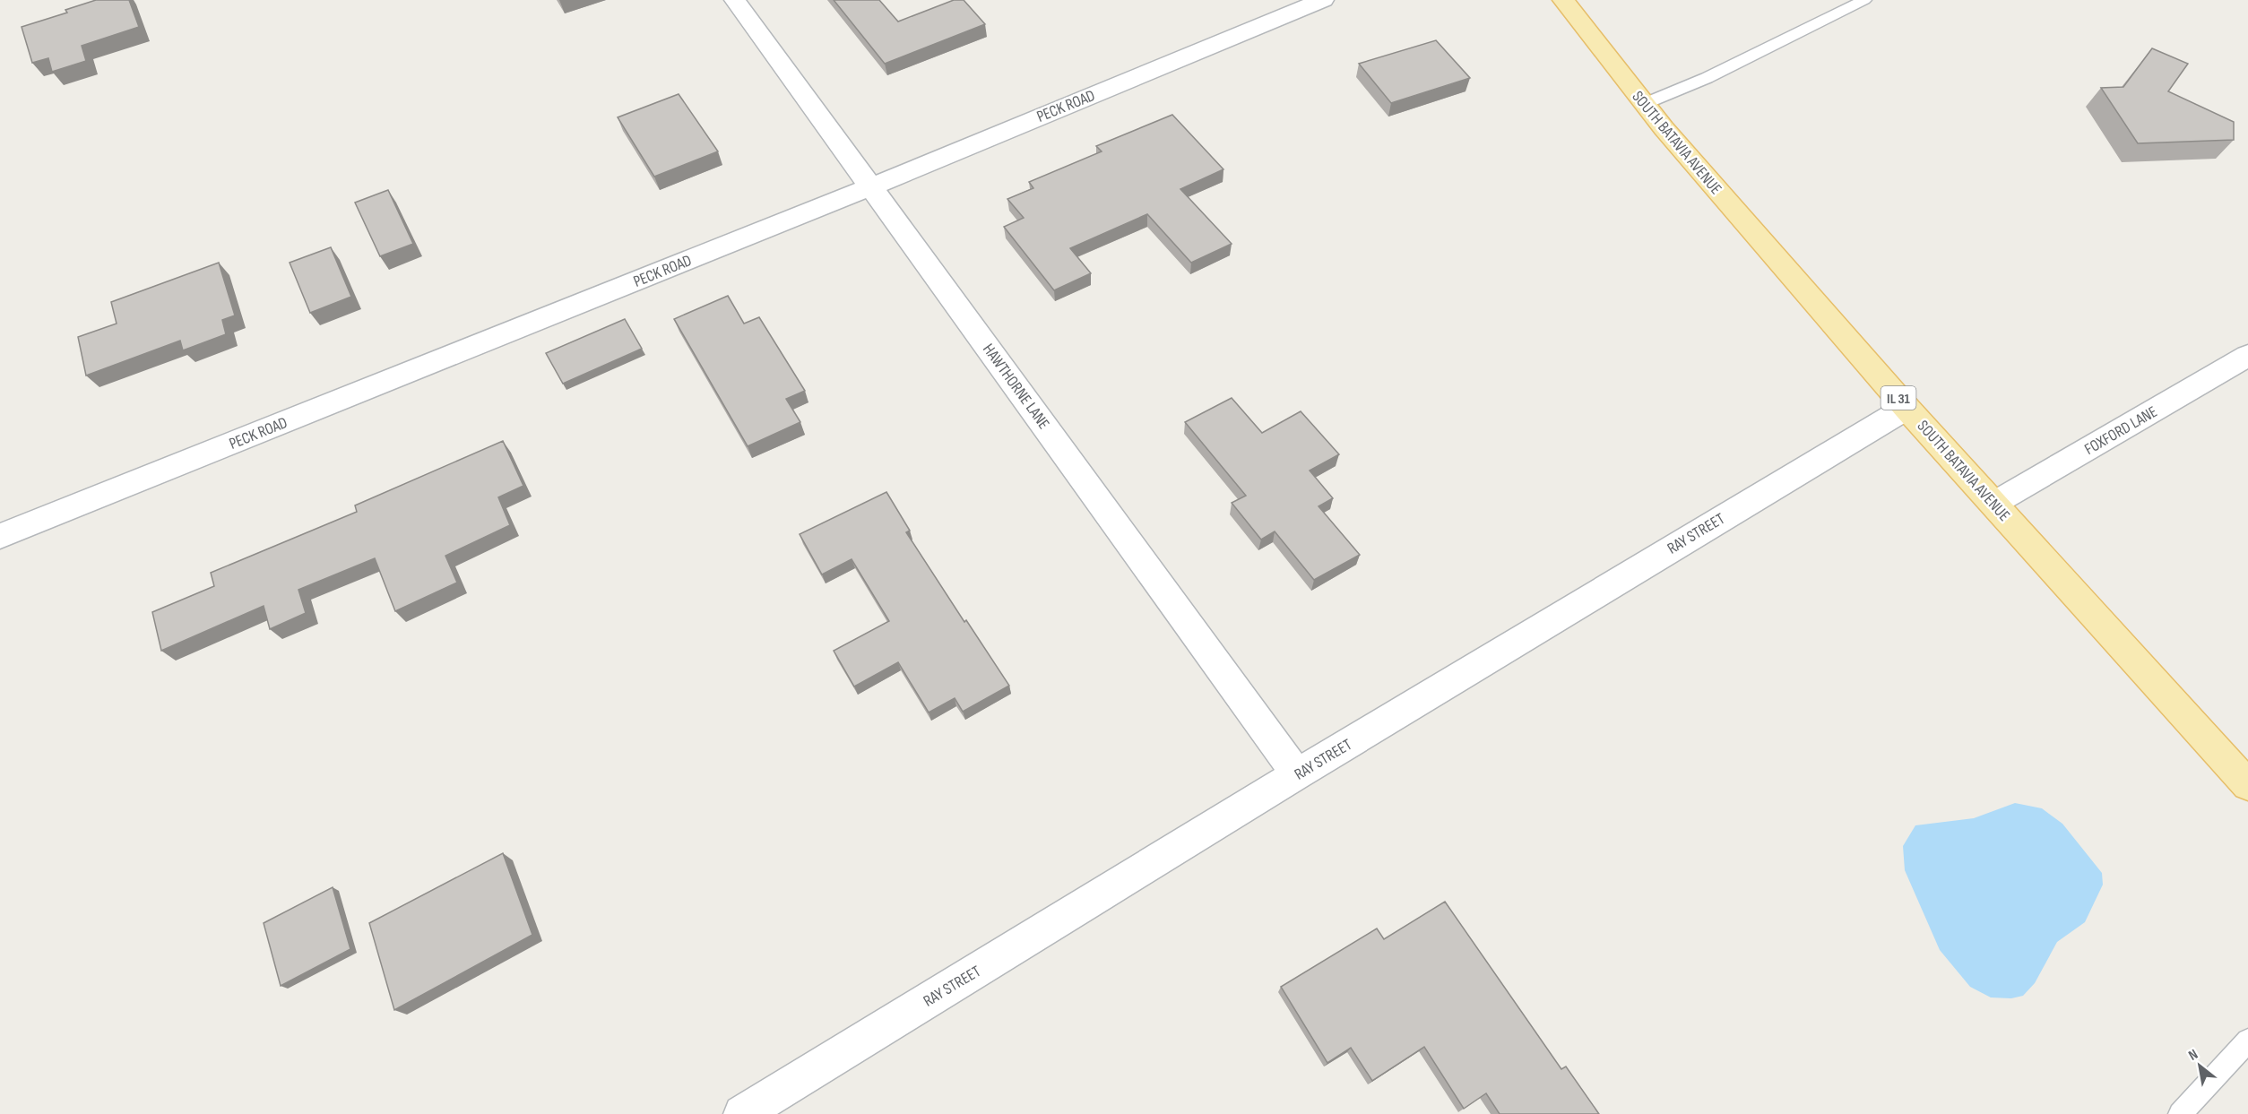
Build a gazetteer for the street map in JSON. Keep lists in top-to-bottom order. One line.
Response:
{"streets":{"main road":["SOUTH BATAVIA AVENUE","IL 31"],"street":["PECK ROAD","HAWTHORNE LANE","FOXFORD LANE","RAY STREET"]},"crossings":[["PECK ROAD","HAWTHORNE LANE"],["SOUTH BATAVIA AVENUE","FOXFORD LANE"],["SOUTH BATAVIA AVENUE","RAY STREET"],["HAWTHORNE LANE","RAY STREET"]],"north":"top left"}
